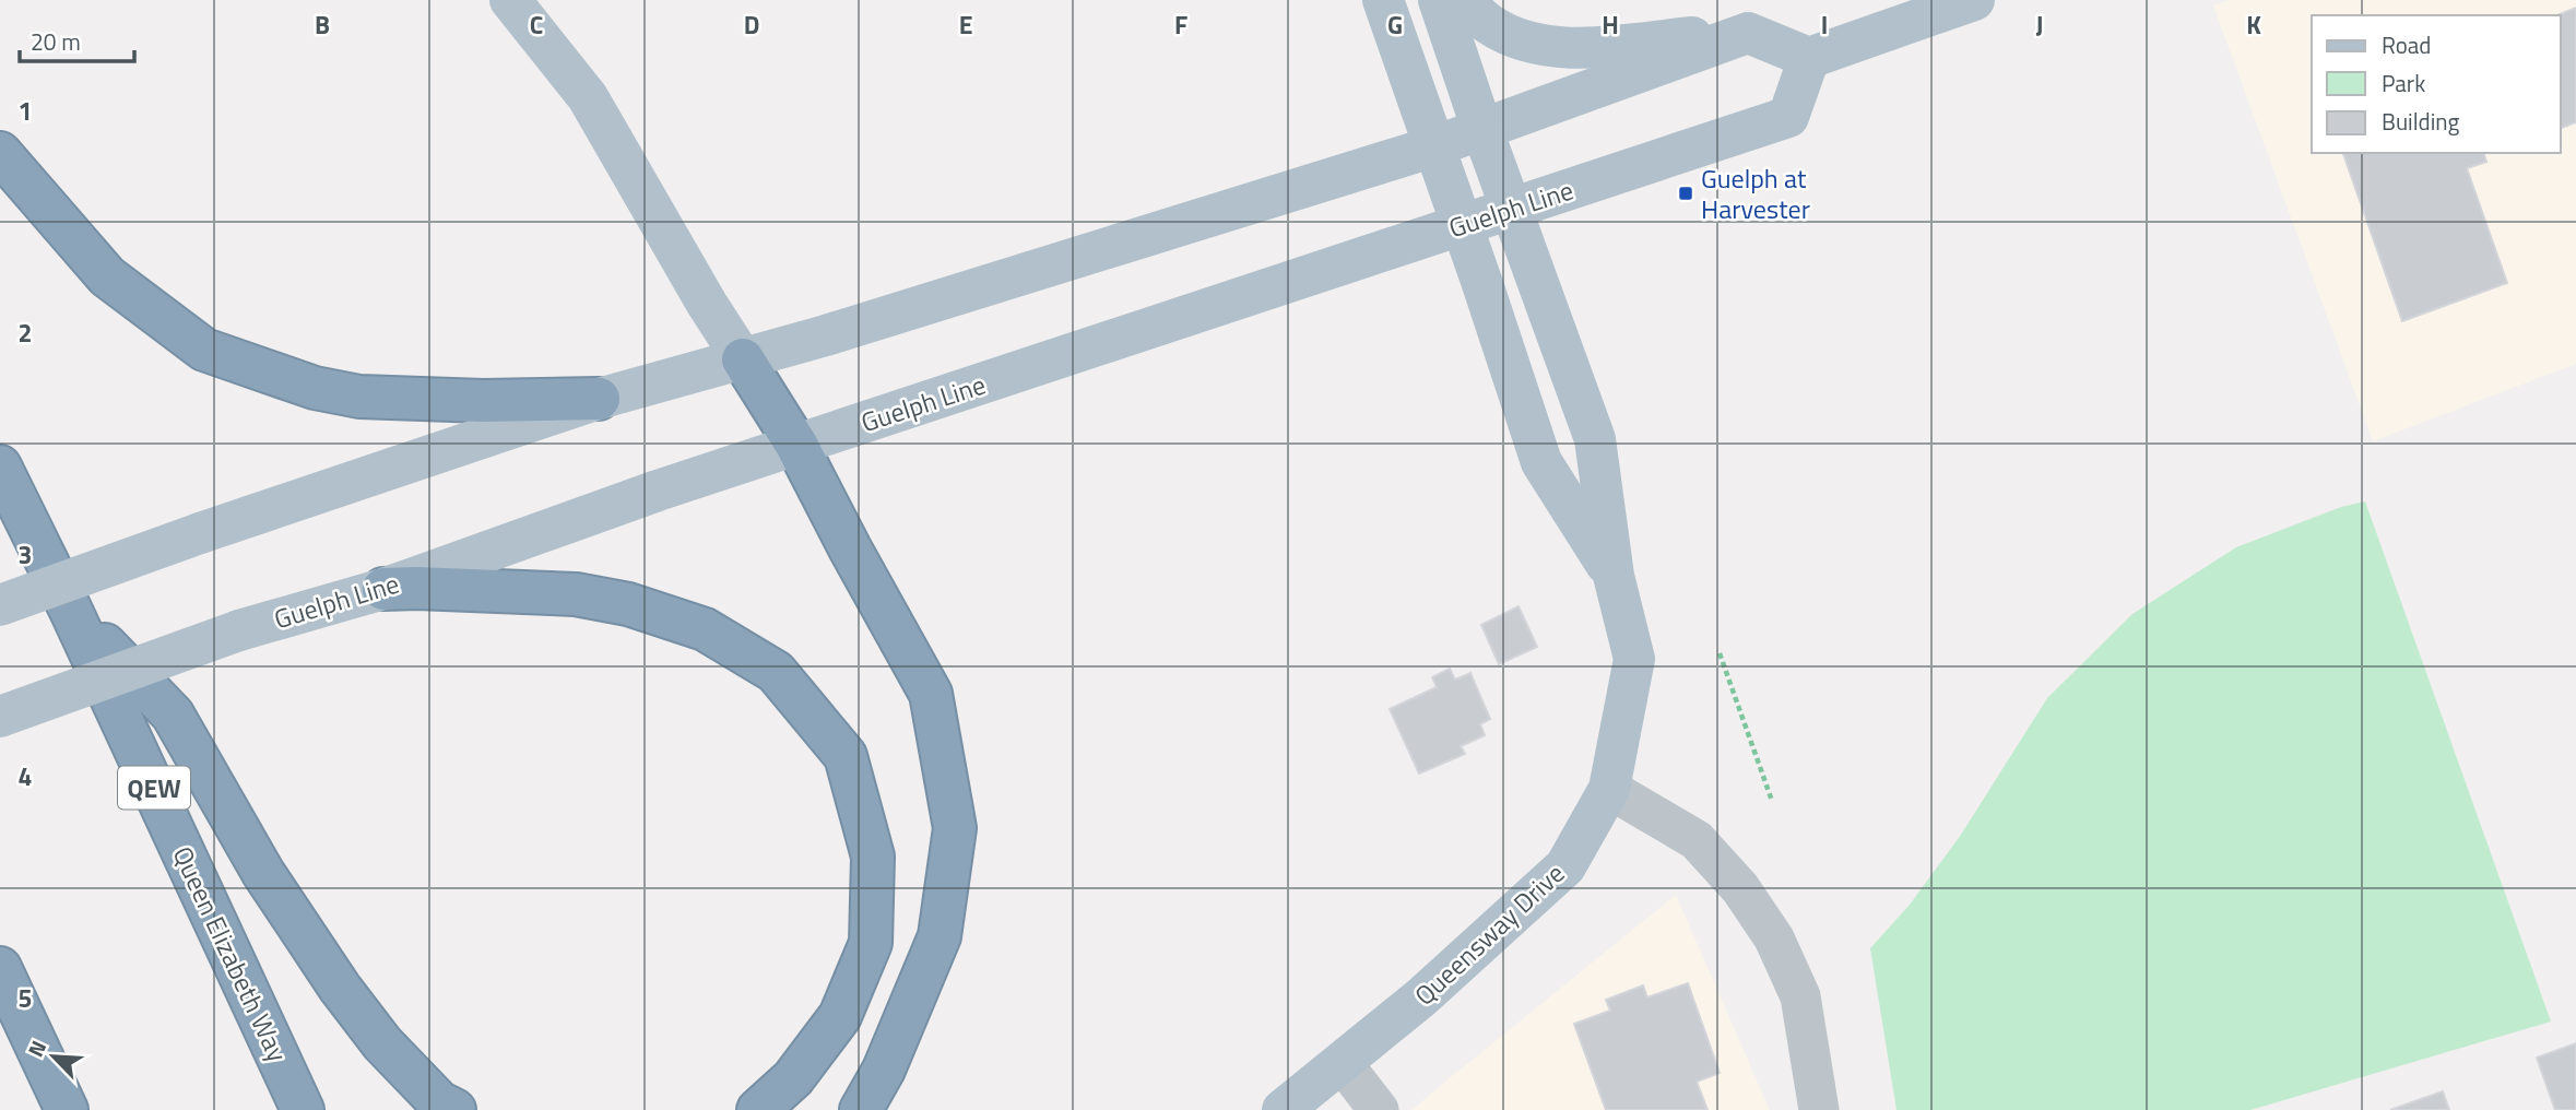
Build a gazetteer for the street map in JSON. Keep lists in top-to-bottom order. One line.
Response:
{"streets":{"highway":["QEW","Queen Elizabeth Way"],"main road":["Guelph Line","Queensway Drive"]},"crossings":[["Guelph Line","Queensway Drive"]],"places":{"transit":["Guelph at Harvester"]},"legend":["Road","Park","Building"],"scale_bar":"20 m","north":"top left","grid":{"columns":["B","C","D","E","F","G","H","I","J","K"],"rows":["1","2","3","4","5"]}}
